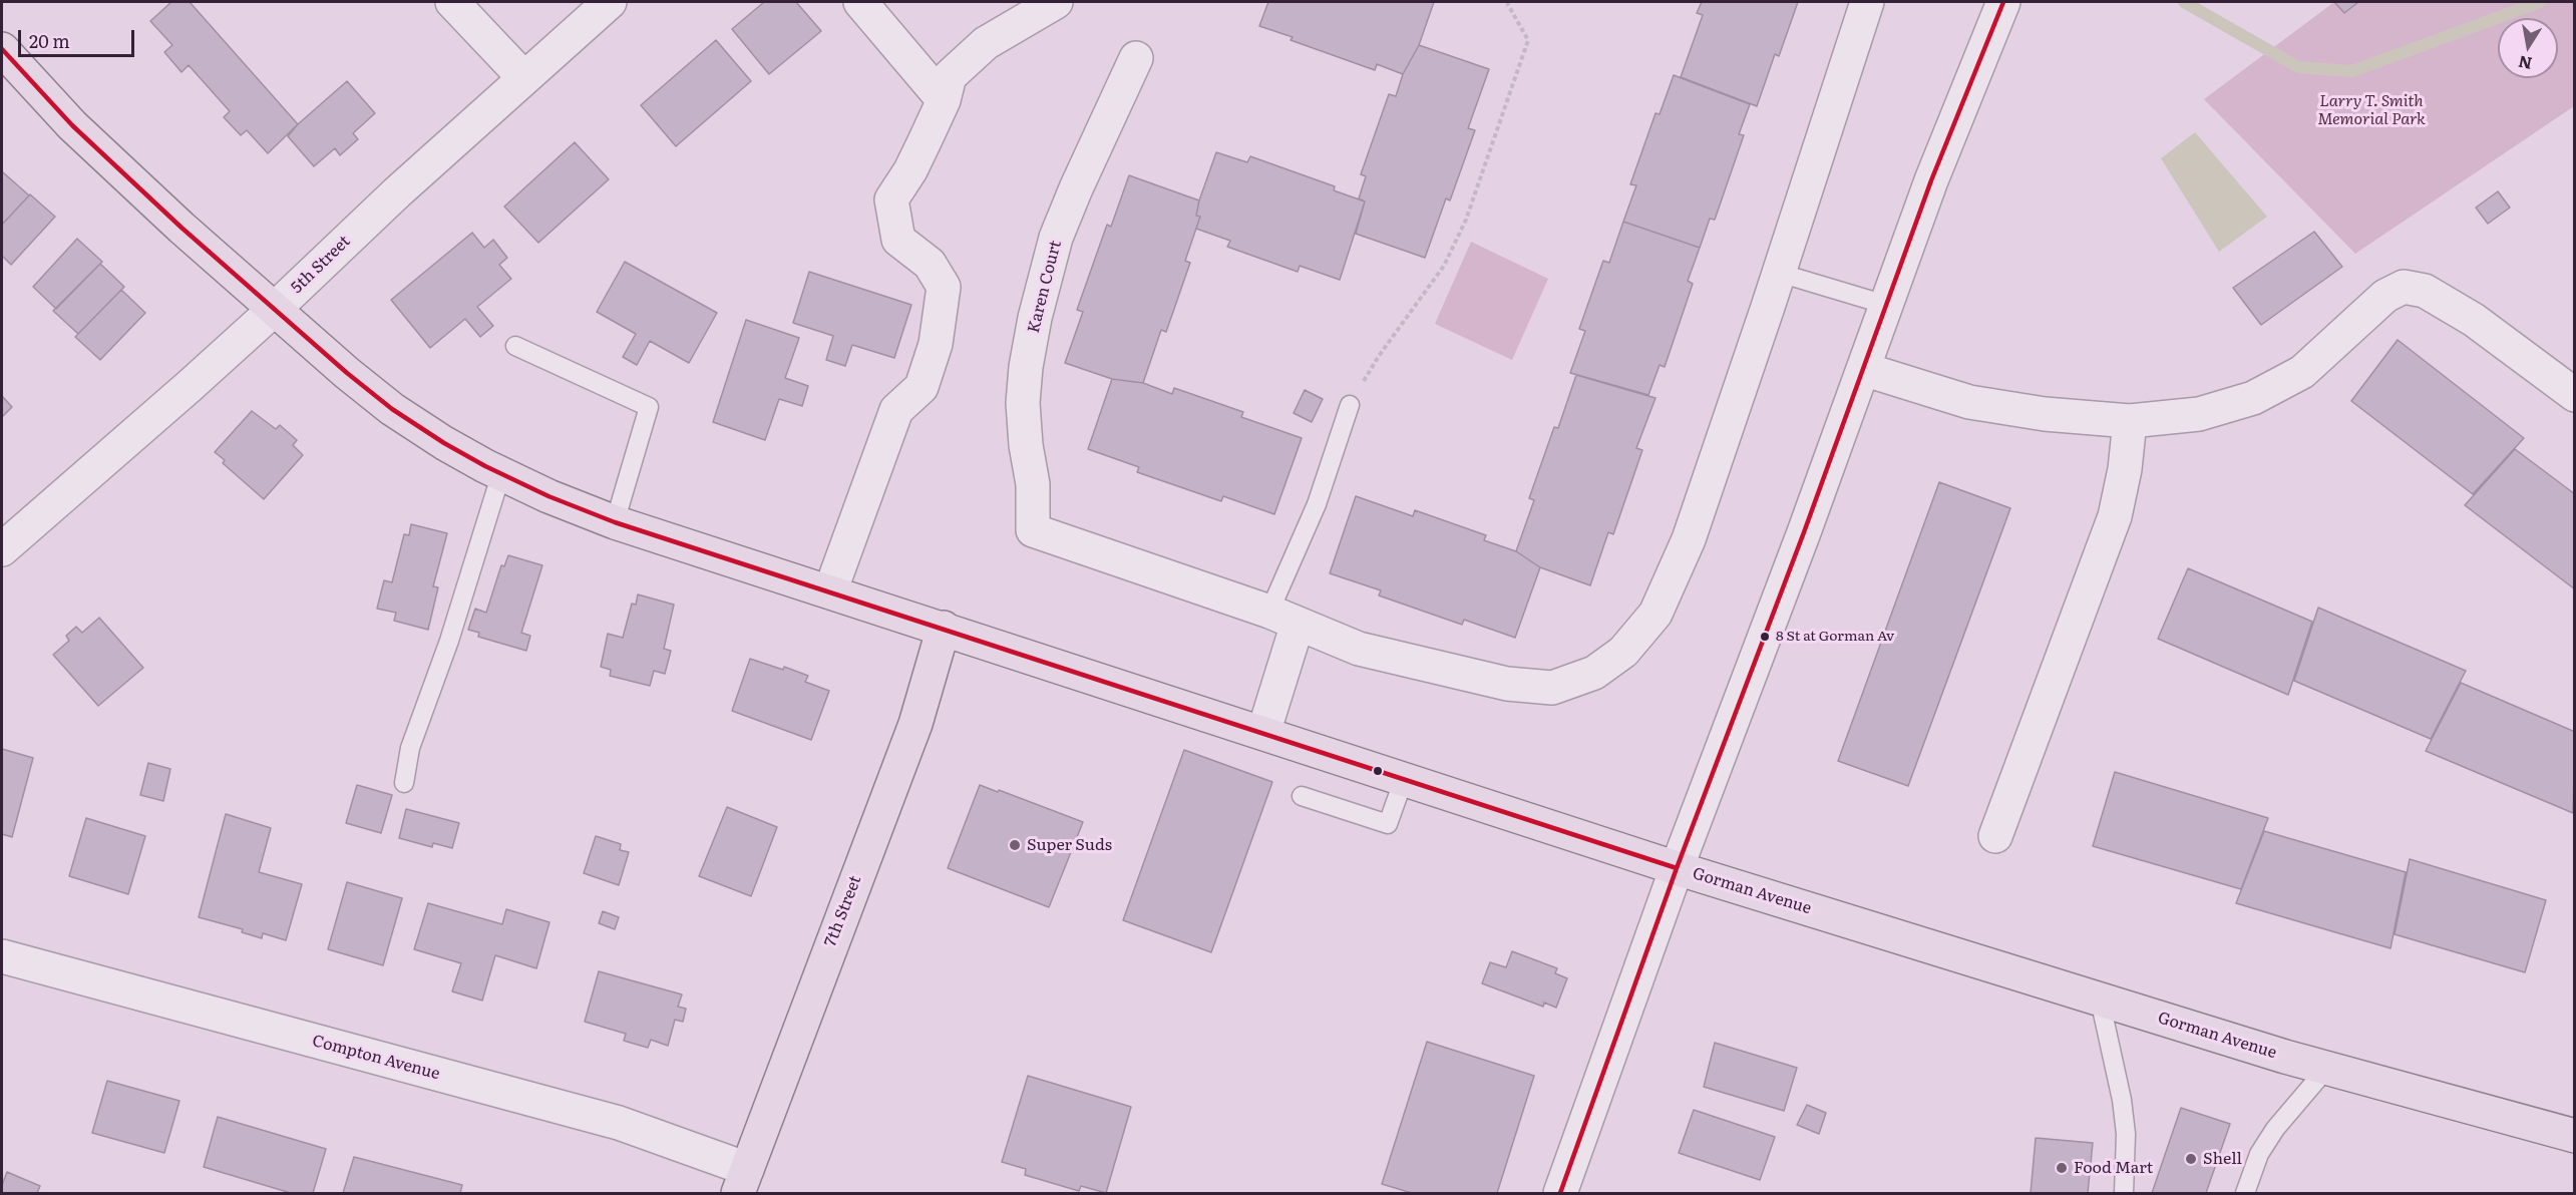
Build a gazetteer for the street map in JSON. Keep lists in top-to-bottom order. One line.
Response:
{"streets":{"main road":["Gorman Avenue","7th Street"],"street":["5th Street","Karen Court","Compton Avenue"]},"crossings":[["5th Street","Gorman Avenue"],["Gorman Avenue","7th Street"],["7th Street","Compton Avenue"]],"parks":["Larry T. Smith Memorial Park"],"places":["8 St at Gorman Av","Super Suds","Shell","Food Mart"],"scale_bar":"20 m","north":"bottom"}
